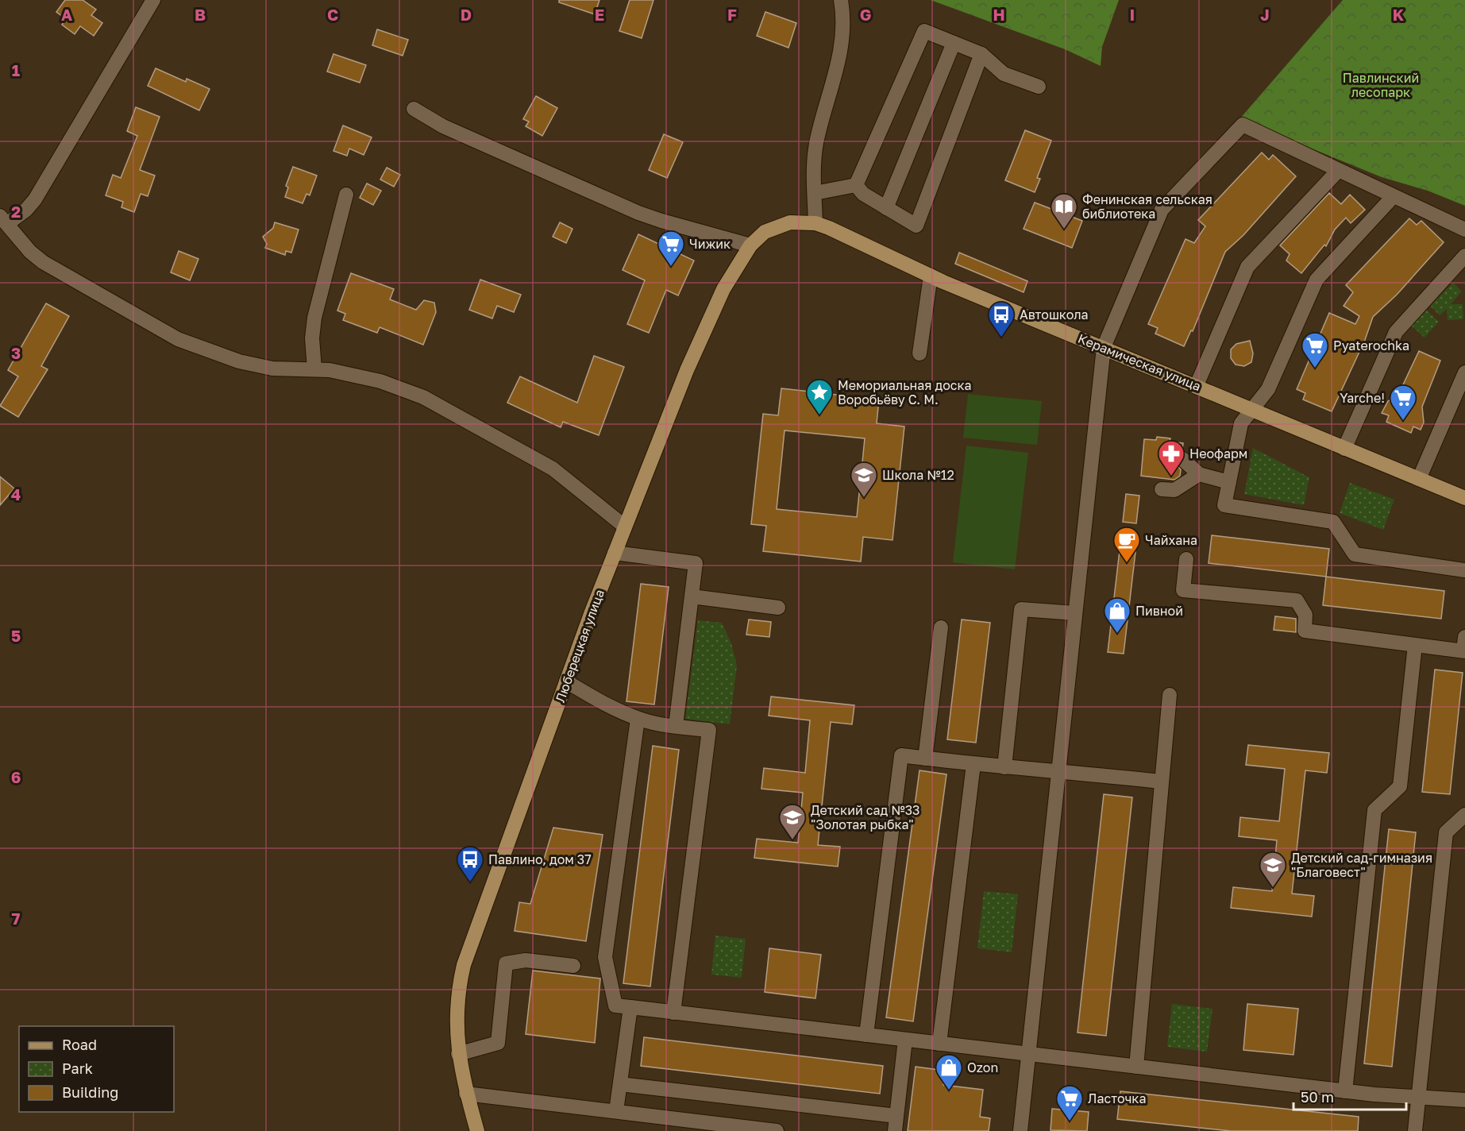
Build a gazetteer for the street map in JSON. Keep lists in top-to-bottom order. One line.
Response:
{"streets":{"main road":["Керамическая улица","Люберецкая улица"]},"crossings":[["Керамическая улица","Люберецкая улица"]],"parks":["Павлинский лесопарк"],"places":{"library":["Фенинская сельская библиотека"],"supermarket":["Чижик","Pyaterochka","Yarche!","Ласточка"],"bus stop":["Автошкола","Павлино, дом 37"],"place":["Мемориальная доска Воробьёву С. М."],"pharmacy":["Неофарм"],"school or university":["Школа №12","Детский сад №33 \"Золотая рыбка\"","Детский сад-гимназия \"Благовест\""],"cafe":["Чайхана"],"shop":["Пивной","Ozon"]},"legend":["Road","Park","Building"],"scale_bar":"50 m","grid":{"columns":["A","B","C","D","E","F","G","H","I","J","K"],"rows":["1","2","3","4","5","6","7"]}}
